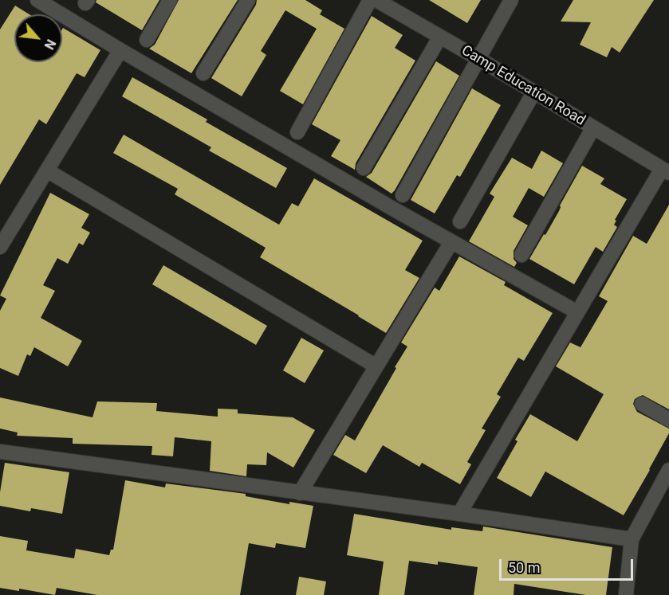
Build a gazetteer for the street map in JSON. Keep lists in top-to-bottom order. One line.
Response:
{"streets":{"street":["Camp Education Road"]},"scale_bar":"50 m","north":"bottom right"}
